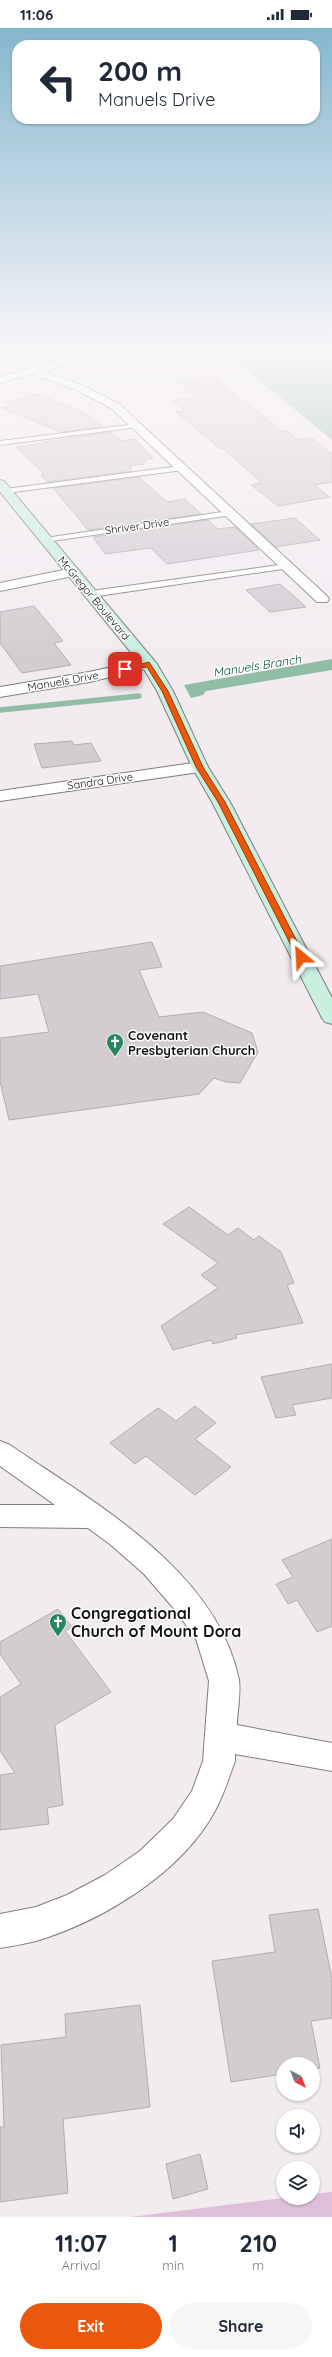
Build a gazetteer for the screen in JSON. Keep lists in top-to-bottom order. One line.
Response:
{"streets":{"main road":["McGregor Boulevard"],"street":["Manuels Drive","Sandra Drive"],"lane":["Shriver Drive"]},"crossings":[["Shriver Drive","McGregor Boulevard"],["McGregor Boulevard","Manuels Drive"],["McGregor Boulevard","Sandra Drive"]],"water":["Manuels Branch"],"places":{"church":["Covenant Presbyterian Church","Congregational Church of Mount Dora"]},"north":"bottom right","page":{"status":"11:06","turn":["200 m","Manuels Drive"],"eta":["11:07","Arrival","1","min","210","m"],"buttons":["Exit","Share"]}}
